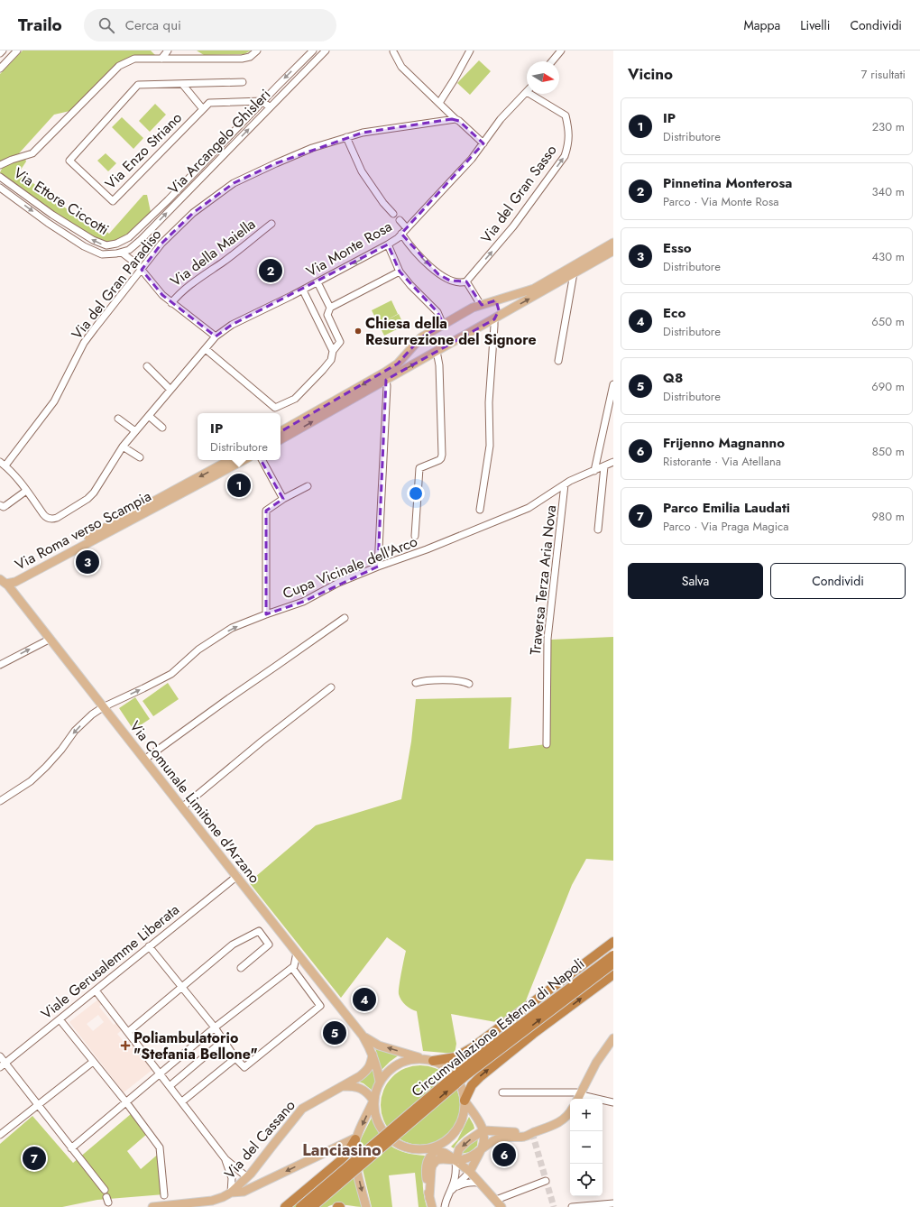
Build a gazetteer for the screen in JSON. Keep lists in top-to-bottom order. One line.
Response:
{"streets":{"highway":["Circumvallazione Esterna di Napoli"],"main road":["Via Roma verso Scampia","Via Comunale Limitone d'Arzano","Via del Cassano"],"street":["Via Arcangelo Ghisleri","Via Enzo Striano","Via del Gran Sasso","Via Ettore Ciccotti","Via Monte Rosa","Via della Maiella","Via del Gran Paradiso","Cupa Vicinale dell'Arco","Traversa Terza Aria Nova","Viale Gerusalemme Liberata"]},"crossings":[["Via Arcangelo Ghisleri","Via Enzo Striano"],["Via Arcangelo Ghisleri","Via Ettore Ciccotti"],["Via Monte Rosa","Via del Gran Paradiso"],["Via Roma verso Scampia","Via Comunale Limitone d'Arzano"],["Cupa Vicinale dell'Arco","Traversa Terza Aria Nova"],["Cupa Vicinale dell'Arco","Via Comunale Limitone d'Arzano"],["Via Comunale Limitone d'Arzano","Viale Gerusalemme Liberata"]],"one_way":["Via del Gran Sasso"],"districts":["Lanciasino"],"places":{"other":["Chiesa della Resurrezione del Signore"],"health":["Poliambulatorio \"Stefania Bellone\""]},"north":"right","page":{"header":"Trailo","search":"Cerca qui","nav":["Mappa","Livelli","Condividi"],"heading":["Vicino","7 risultati"],"list":[{"mark":"1","name":"IP","note":"Distributore","value":"230 m"},{"mark":"2","name":"Pinnetina Monterosa","note":"Parco · Via Monte Rosa","value":"340 m"},{"mark":"3","name":"Esso","note":"Distributore","value":"430 m"},{"mark":"4","name":"Eco","note":"Distributore","value":"650 m"},{"mark":"5","name":"Q8","note":"Distributore","value":"690 m"},{"mark":"6","name":"Frijenno Magnanno","note":"Ristorante · Via Atellana","value":"850 m"},{"mark":"7","name":"Parco Emilia Laudati","note":"Parco · Via Praga Magica","value":"980 m"}],"pins":["2","1","3","4","5","6","7"],"popup":["IP","Distributore"],"buttons":["Salva","Condividi"],"map_buttons":["+","−"]}}
